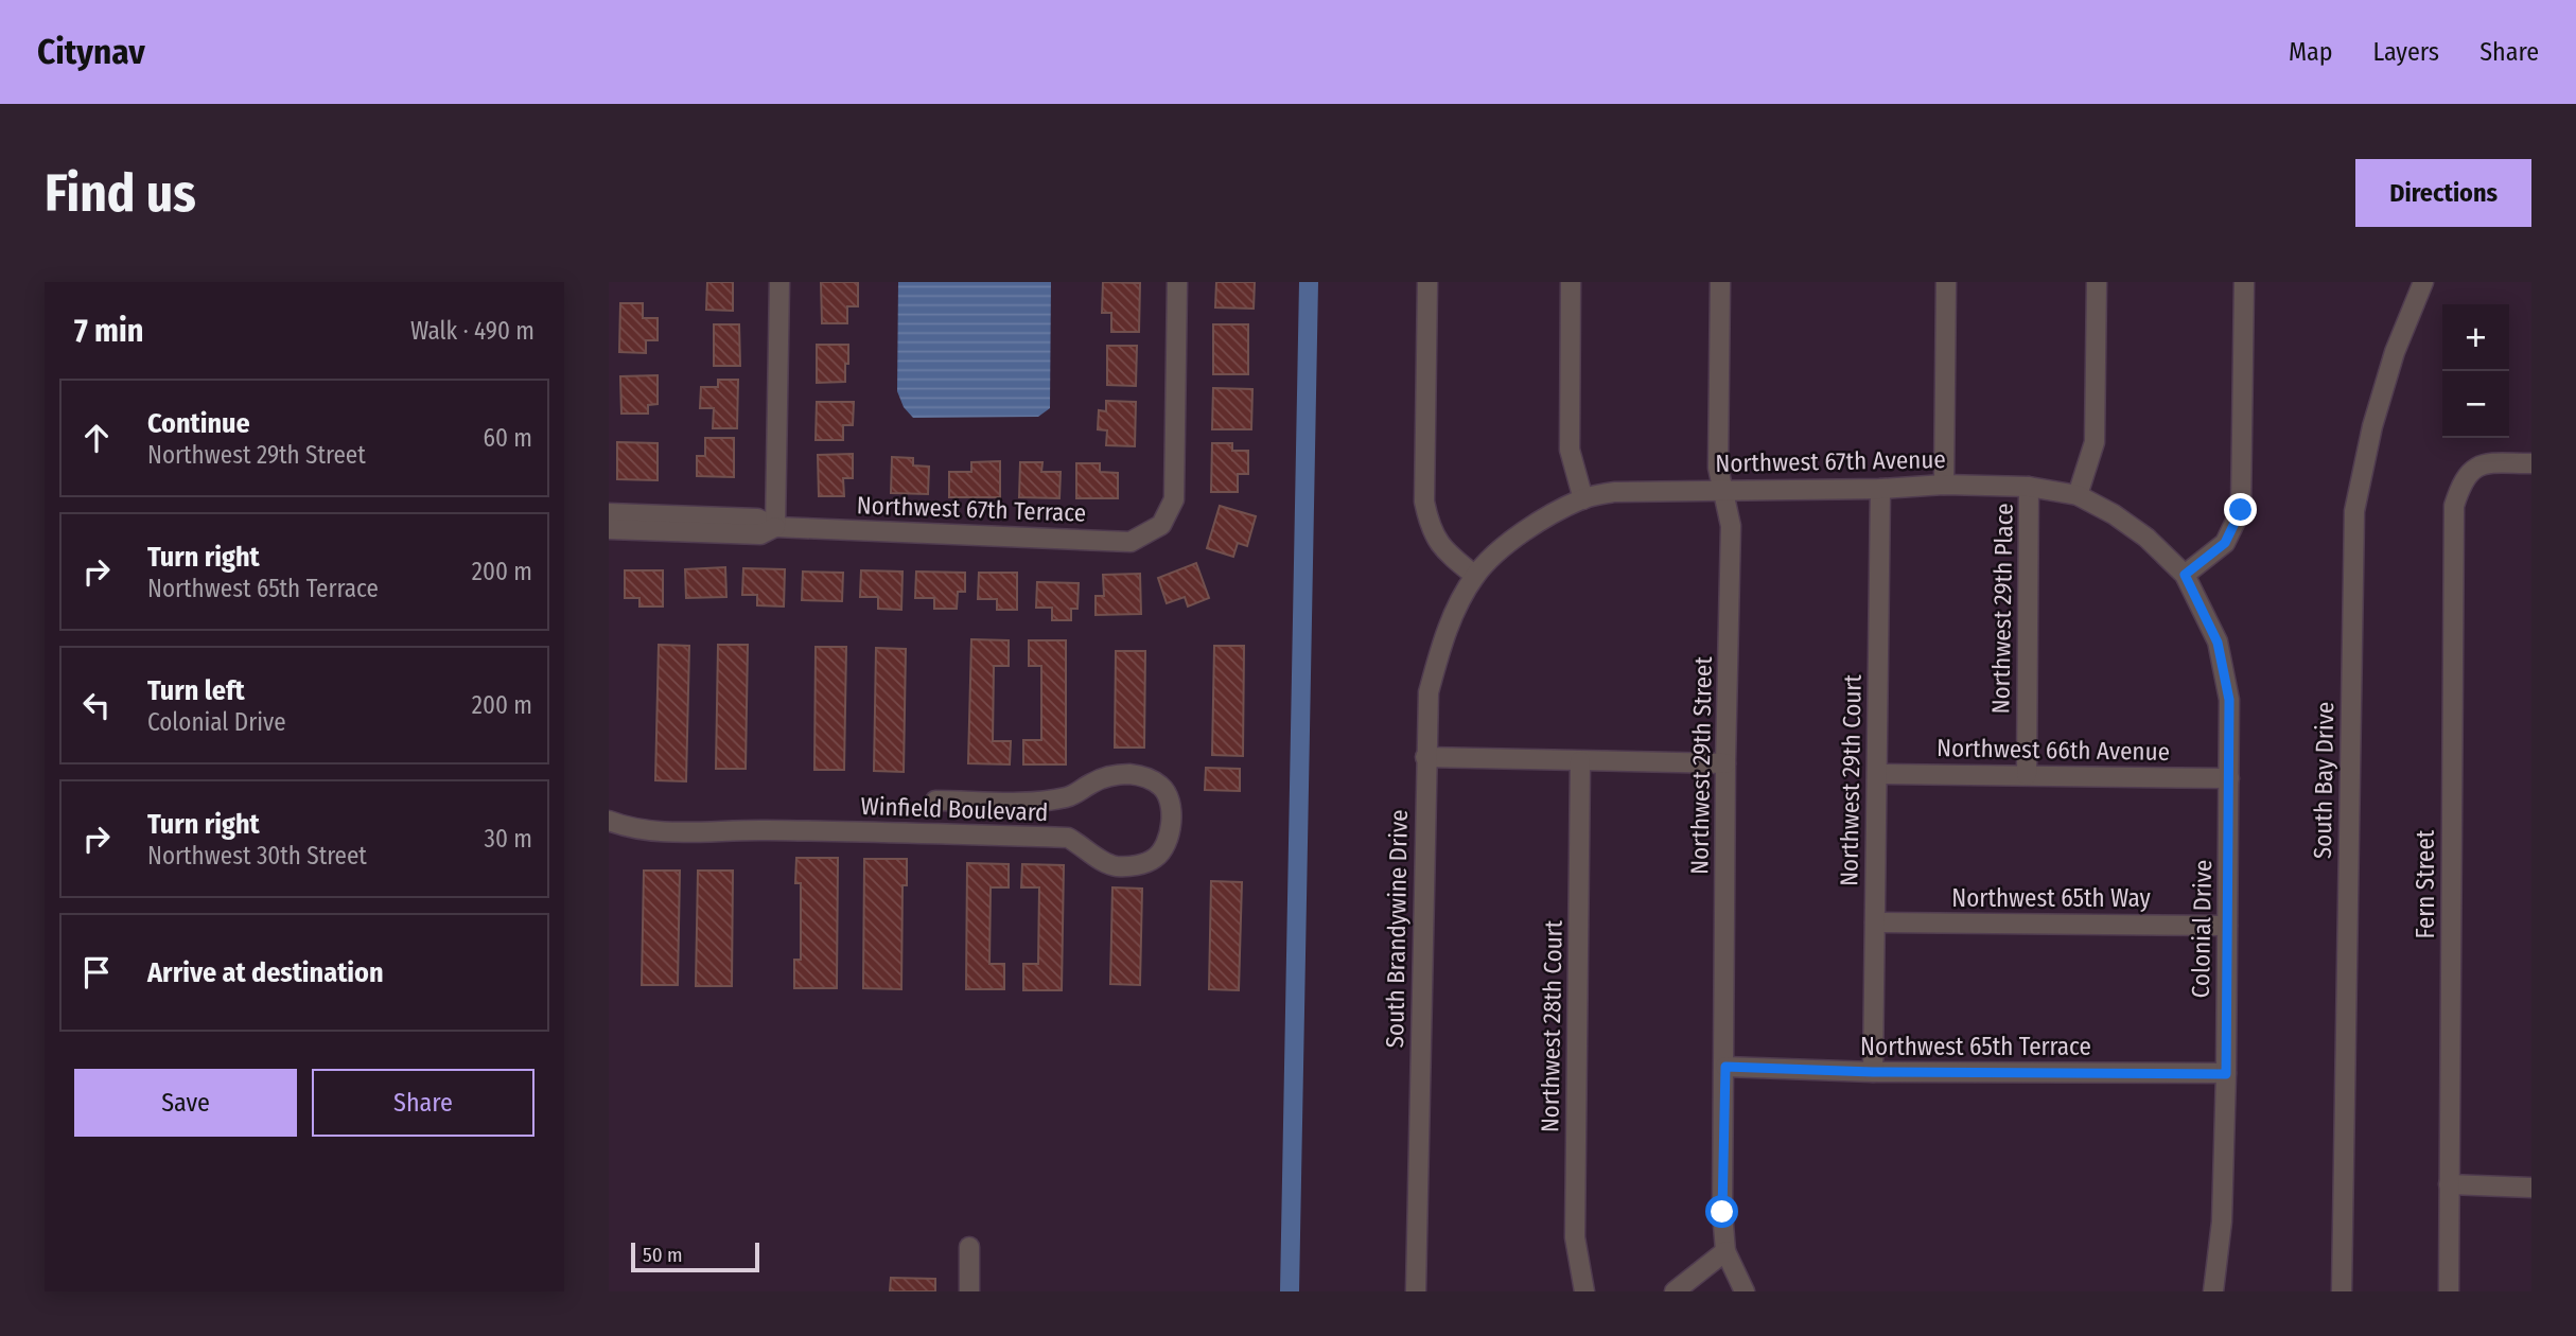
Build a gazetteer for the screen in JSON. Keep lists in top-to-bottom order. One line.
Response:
{"streets":{"street":["Northwest 67th Avenue","Northwest 67th Terrace","Northwest 29th Place","Northwest 66th Avenue","Northwest 29th Street","Northwest 29th Court","South Bay Drive","Winfield Boulevard","Fern Street","Northwest 65th Way","South Brandywine Drive","Colonial Drive","Northwest 28th Court","Northwest 65th Terrace"]},"crossings":[["Northwest 67th Avenue","Northwest 29th Place"],["Northwest 67th Avenue","Northwest 29th Street"],["Northwest 67th Avenue","Northwest 29th Court"],["Northwest 67th Avenue","South Brandywine Drive"],["Northwest 67th Avenue","Colonial Drive"],["Northwest 29th Place","Northwest 66th Avenue"],["Northwest 66th Avenue","Northwest 29th Court"],["Northwest 66th Avenue","Colonial Drive"],["Northwest 29th Street","Northwest 65th Terrace"],["Northwest 29th Court","Northwest 65th Way"],["Northwest 29th Court","Northwest 65th Terrace"],["Northwest 65th Way","Colonial Drive"],["Colonial Drive","Northwest 65th Terrace"]],"scale_bar":"50 m","page":{"header":"Citynav","nav":["Map","Layers","Share"],"buttons":["Directions",["Save","Share"]],"title":"Find us","heading":["7 min","Walk · 490 m"],"map_buttons":["+","−"],"list":[["Continue","Northwest 29th Street","60 m"],["Turn right","Northwest 65th Terrace","200 m"],["Turn left","Colonial Drive","200 m"],["Turn right","Northwest 30th Street","30 m"],"Arrive at destination"],"scale":"50 m"}}
